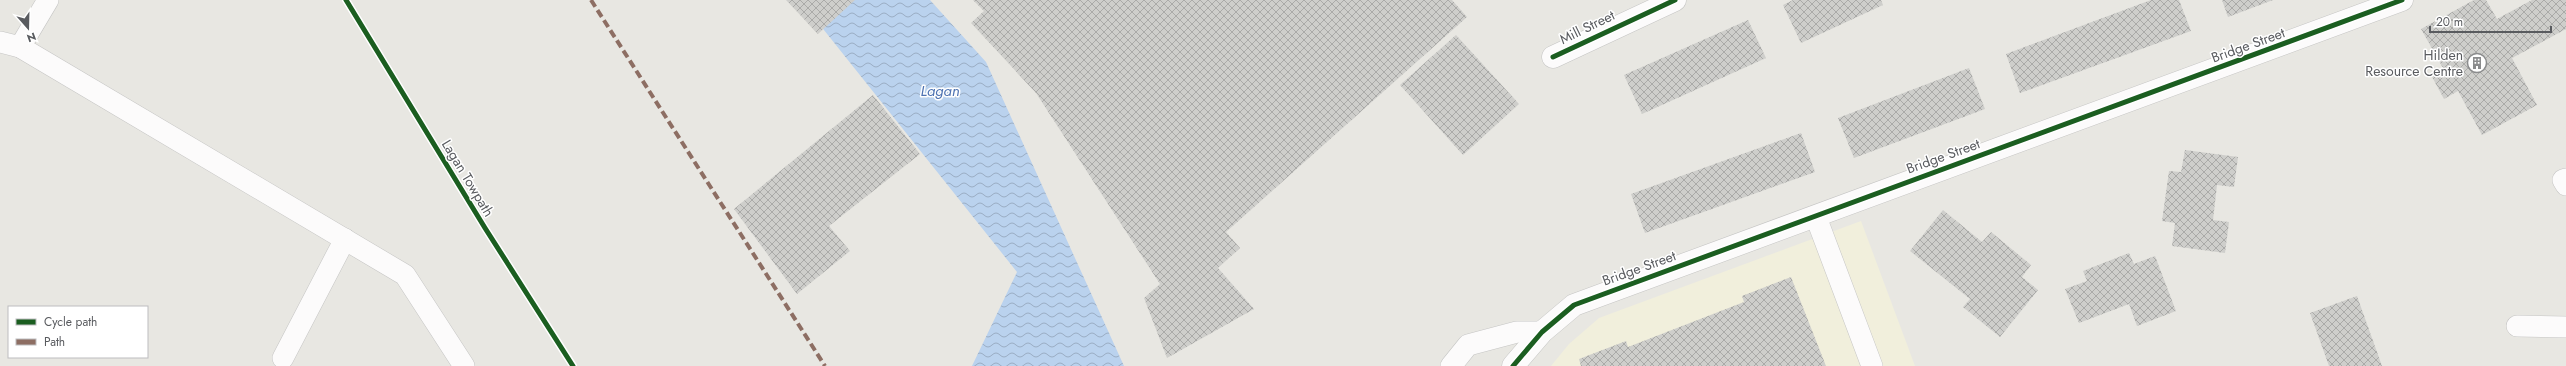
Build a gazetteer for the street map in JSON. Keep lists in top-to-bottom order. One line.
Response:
{"streets":{"street":["Mill Street","Bridge Street"],"cycle path":["Lagan Towpath"]},"water":["Lagan"],"places":{"building":["Hilden Resource Centre"]},"legend":["Cycle path","Path"],"scale_bar":"20 m","north":"bottom"}
